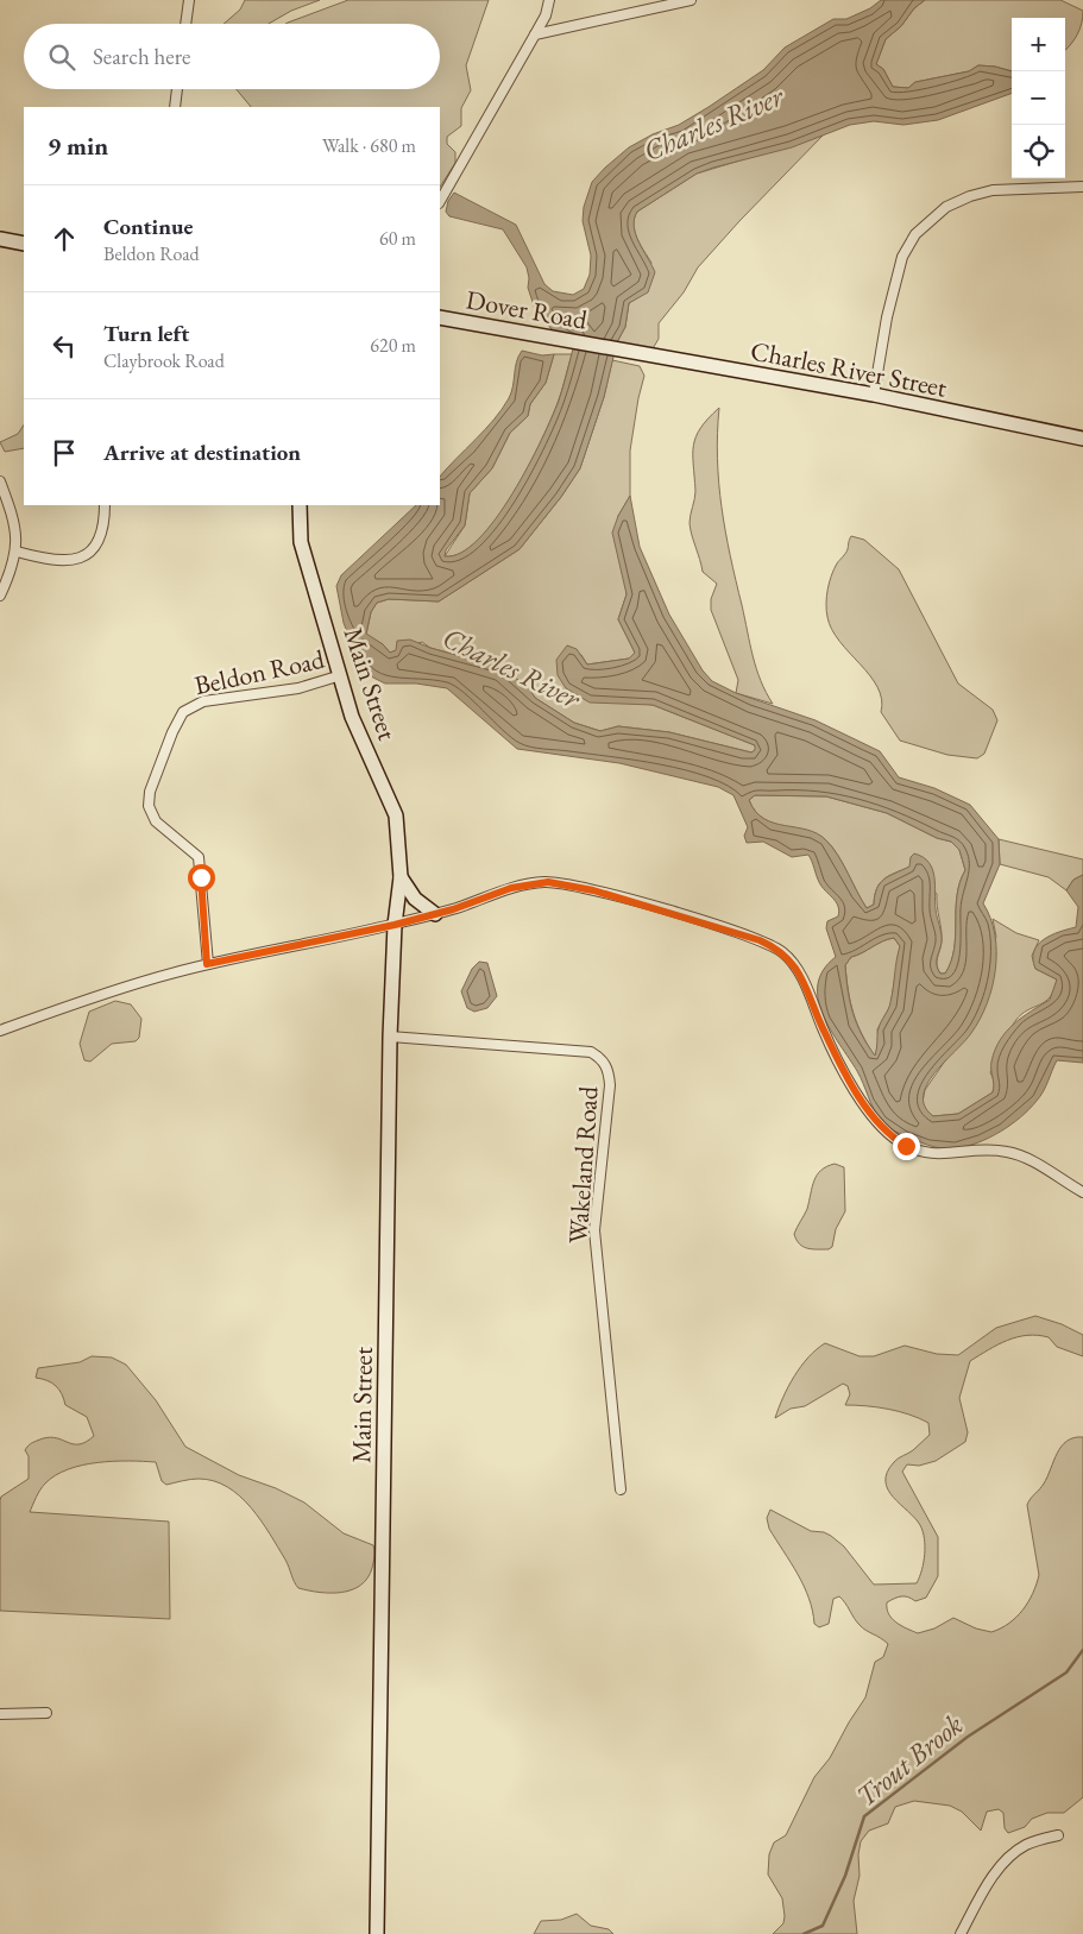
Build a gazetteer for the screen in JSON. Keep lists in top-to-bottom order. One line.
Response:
{"streets":{"street":["Dover Road","Charles River Street","Beldon Road","Main Street","Wakeland Road"]},"crossings":[["Dover Road","Charles River Street"],["Beldon Road","Main Street"],["Main Street","Wakeland Road"]],"water":["Charles River","Trout Brook"],"page":{"map_buttons":["+","−"],"search":"Search here","heading":["9 min","Walk · 680 m"],"list":[["Continue","Beldon Road","60 m"],["Turn left","Claybrook Road","620 m"],"Arrive at destination"]}}
